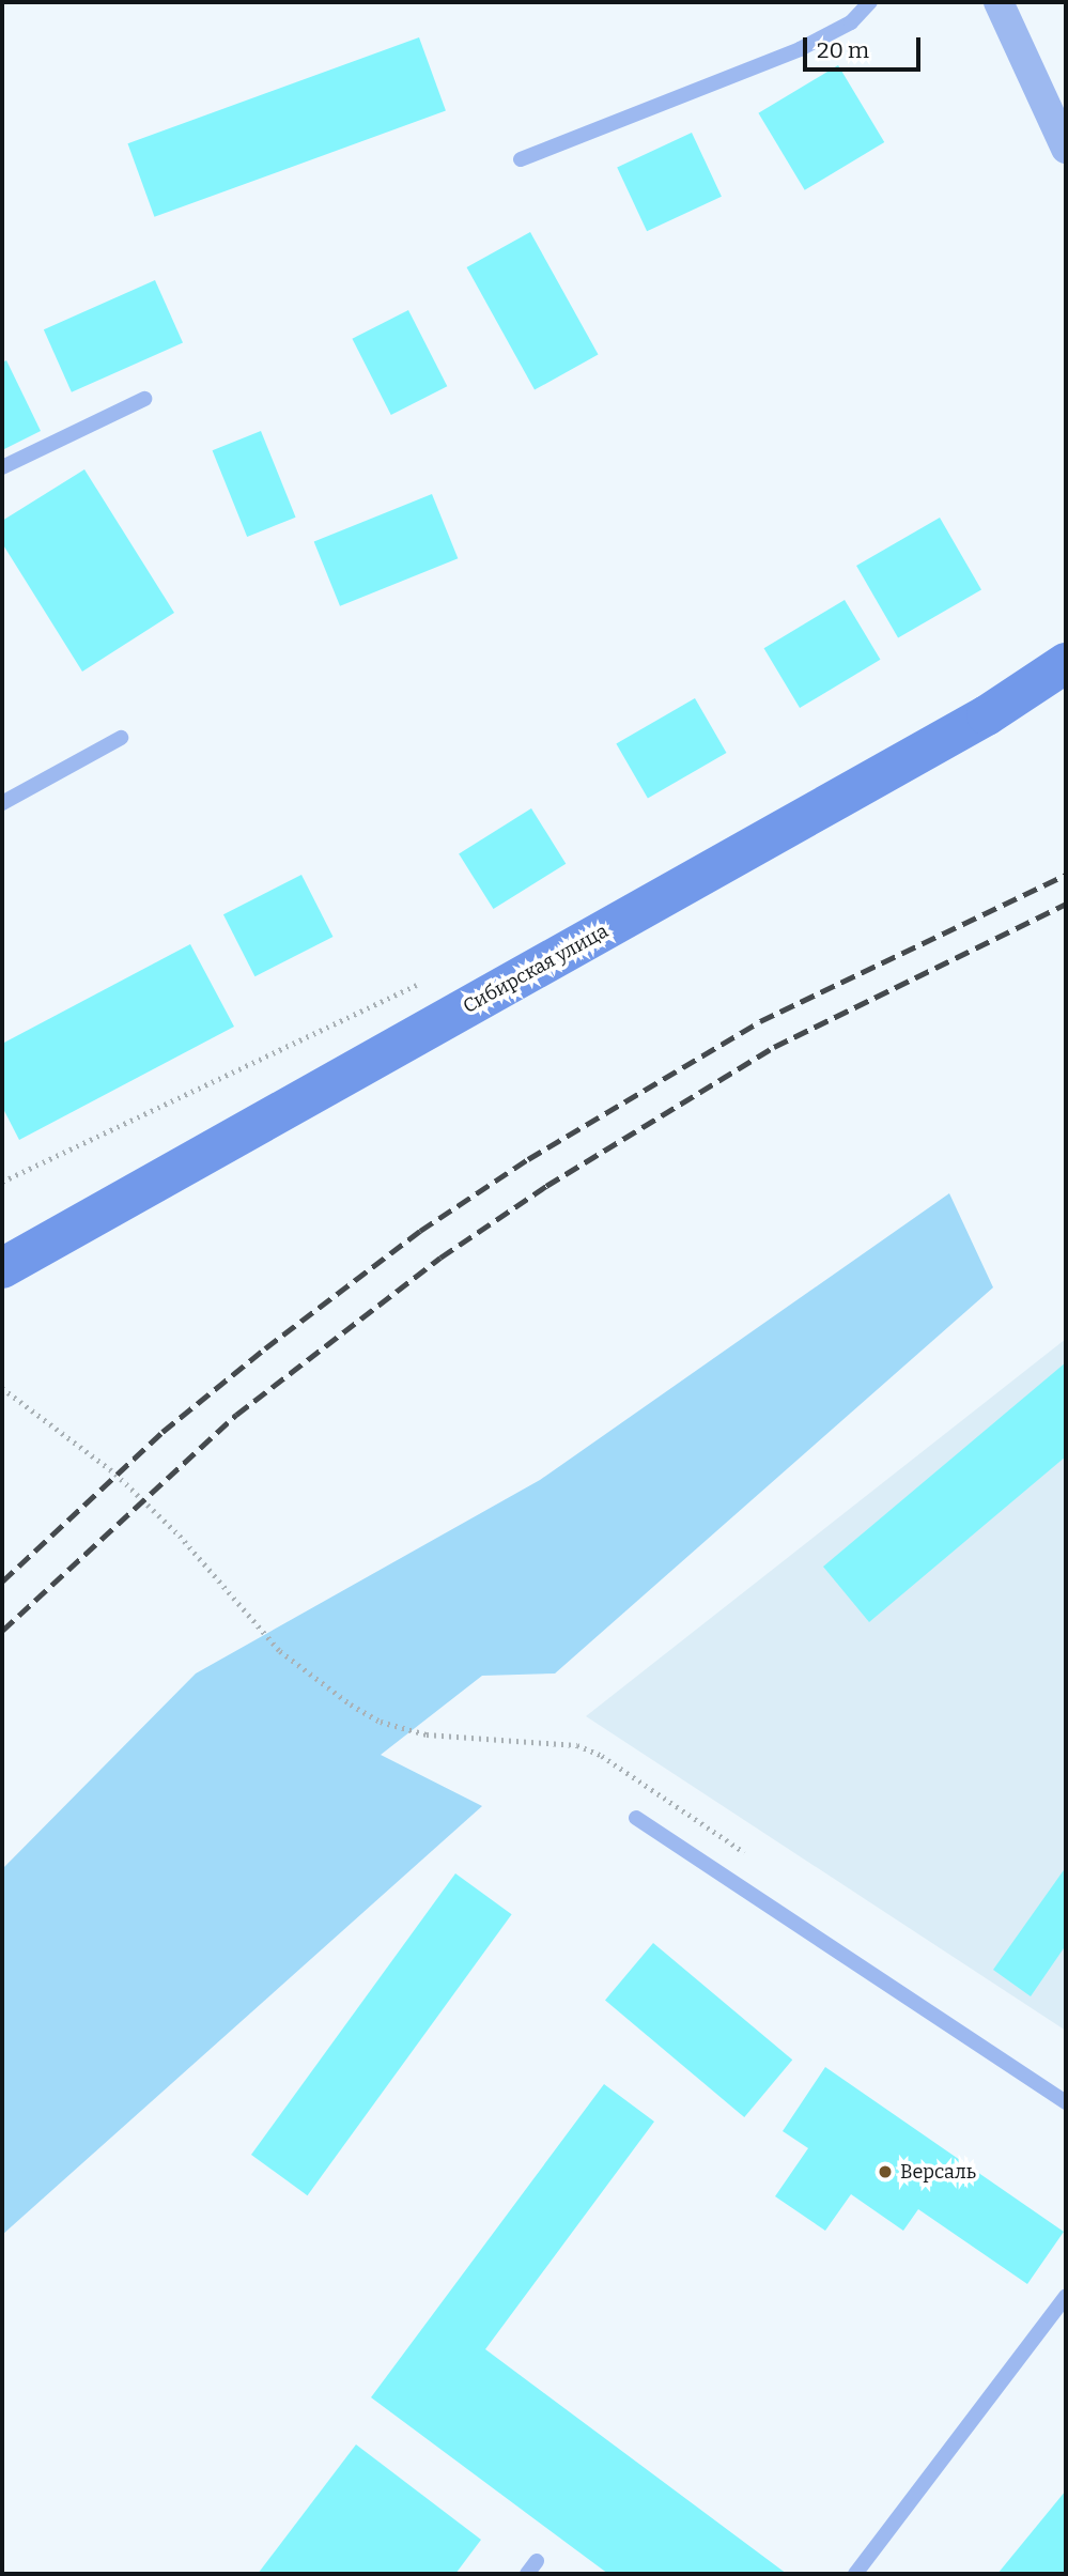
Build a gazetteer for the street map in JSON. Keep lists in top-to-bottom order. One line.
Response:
{"streets":{"main road":["Сибирская улица"]},"places":["Версаль"],"scale_bar":"20 m"}
